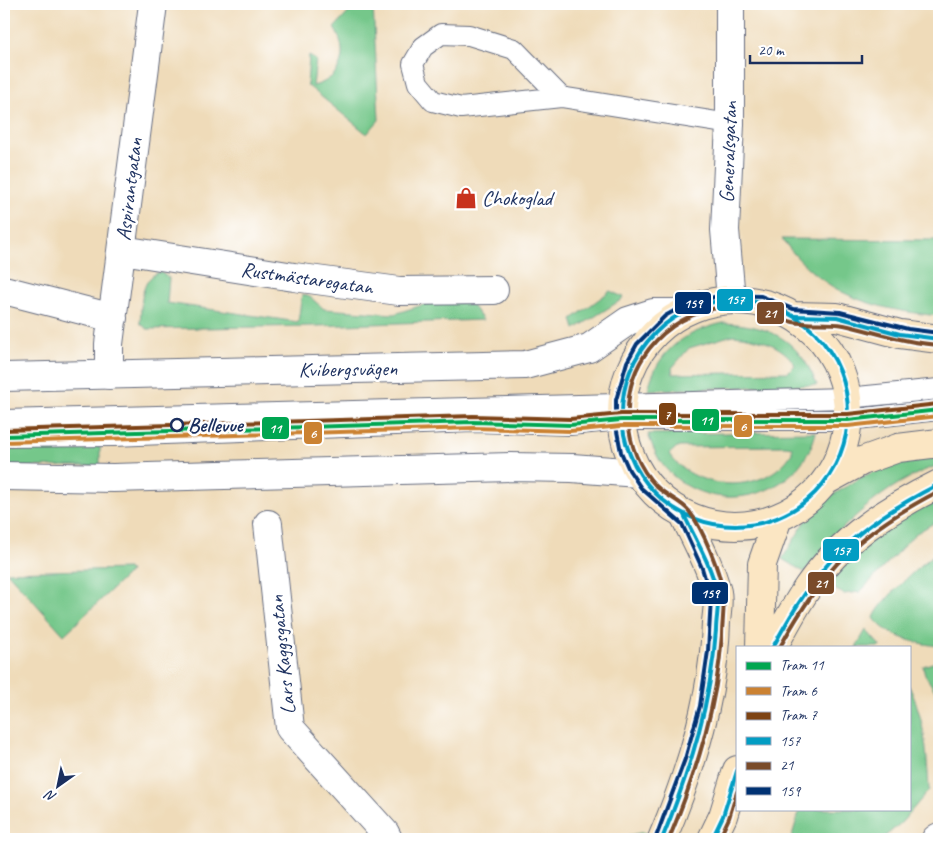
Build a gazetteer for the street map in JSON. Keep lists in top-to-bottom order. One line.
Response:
{"streets":{"street":["Generalsgatan","Aspirantgatan","Rustmästaregatan","Kvibergsvägen","Lars Kaggsgatan"]},"crossings":[["Aspirantgatan","Rustmästaregatan"],["Aspirantgatan","Kvibergsvägen"]],"places":{"shop":["Chokoglad"],"other":["Bellevue"]},"lines":["transit line 159","transit line 157","transit line 21","tram line 7","tram line 11","tram line 6"],"legend":["Tram 11","Tram 6","Tram 7","157","21","159"],"scale_bar":"20 m","north":"bottom left"}
